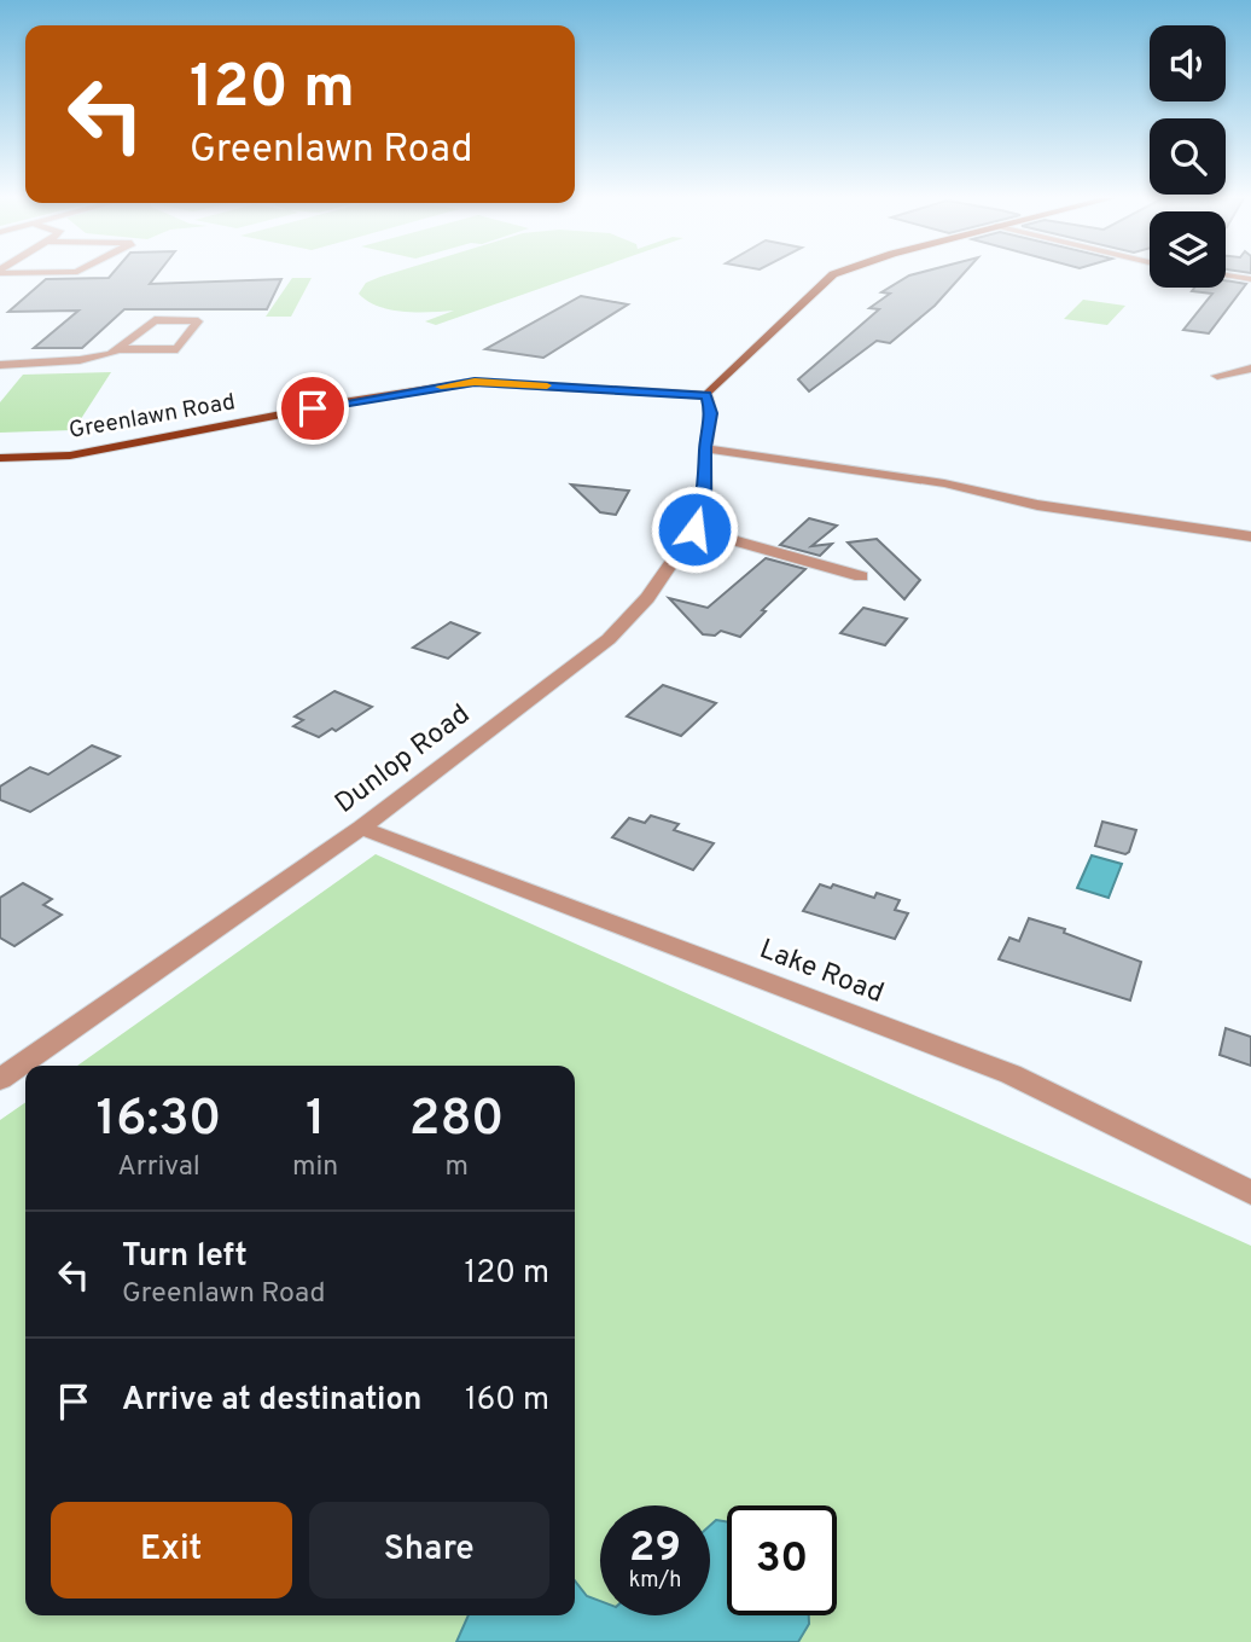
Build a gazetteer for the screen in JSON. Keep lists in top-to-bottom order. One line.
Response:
{"streets":{"main road":["Greenlawn Road"],"street":["Dunlop Road","Lake Road"]},"crossings":[["Greenlawn Road","Dunlop Road"],["Dunlop Road","Lake Road"]],"page":{"turn":["120 m","Greenlawn Road"],"eta":["16:30","Arrival","1","min","280","m"],"list":[{"name":"Turn left","note":"Greenlawn Road","value":"120 m"},{"name":"Arrive at destination","value":"160 m"}],"buttons":["Exit","Share"],"speed":"29 km/h","limit":"30"}}
